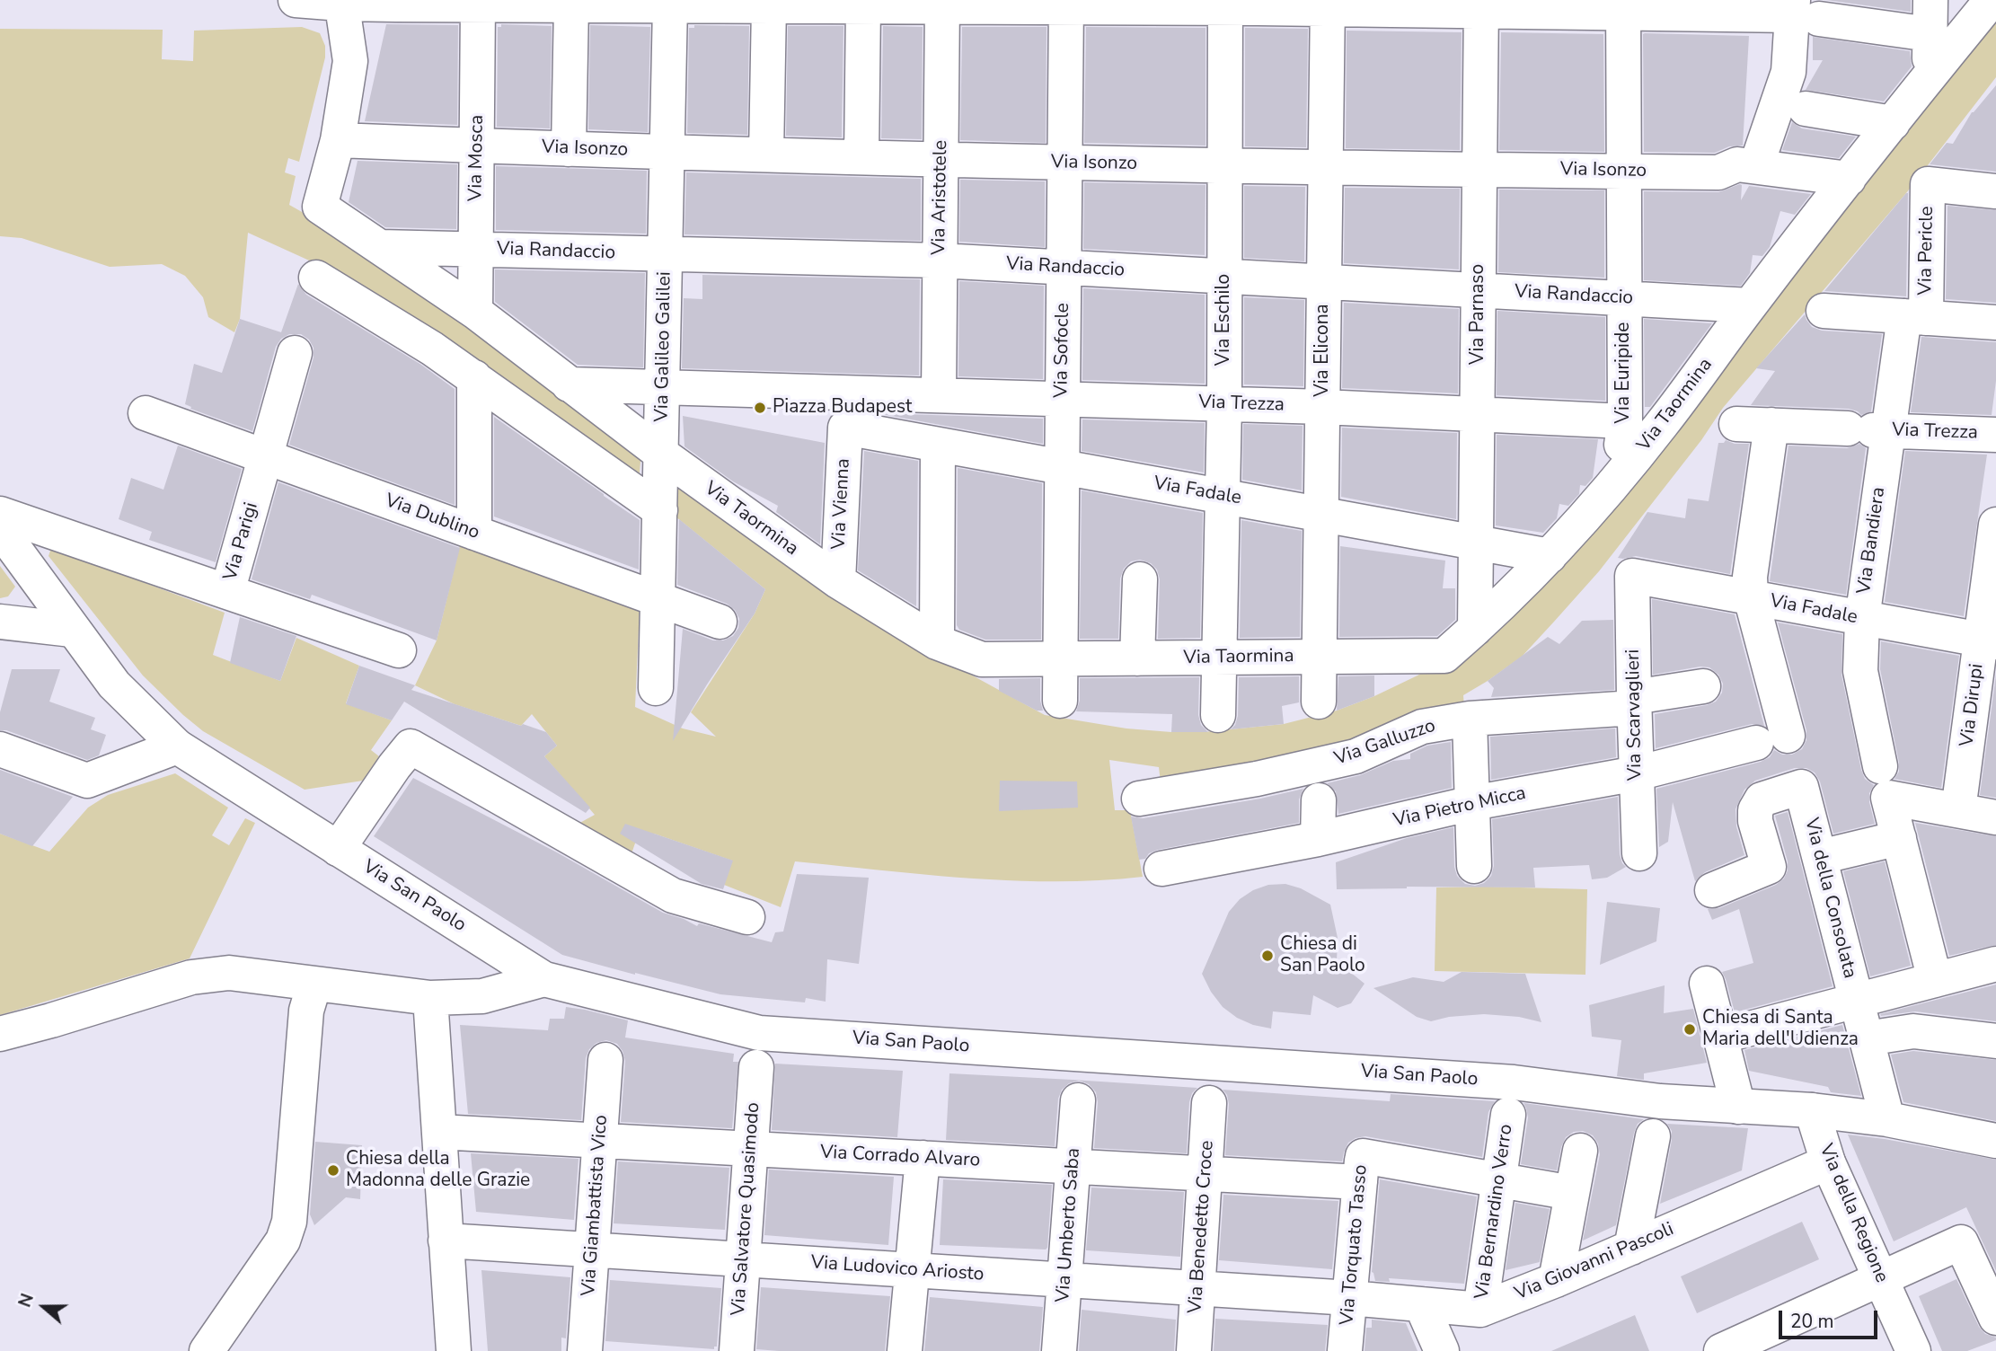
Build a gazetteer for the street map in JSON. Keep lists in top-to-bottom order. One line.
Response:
{"streets":{"street":["Via Isonzo","Via Mosca","Via Aristotele","Via Pericle","Via Randaccio","Via Parnaso","Via Eschilo","Via Galileo Galilei","Via Sofocle","Via Elicona","Via Euripide","Via Trezza","Via Taormina","Via Fadale","Via Vienna","Via Dublino","Via Bandiera","Via Parigi","Via Dirupi","Via Scarvaglieri","Via Galluzzo","Via Pietro Micca","Via San Paolo","Via della Consolata","Via Corrado Alvaro","Via Giambattista Vico","Via Salvatore Quasimodo","Via Bernardino Verro","Via della Regione","Via Umberto Saba","Via Benedetto Croce","Via Torquato Tasso","Via Giovanni Pascoli","Via Ludovico Ariosto"]},"crossings":[["Via Isonzo","Via Mosca"],["Via Isonzo","Via Aristotele"],["Via Isonzo","Via Parnaso"],["Via Isonzo","Via Eschilo"],["Via Isonzo","Via Galileo Galilei"],["Via Isonzo","Via Sofocle"],["Via Isonzo","Via Elicona"],["Via Isonzo","Via Euripide"],["Via Isonzo","Via Taormina"],["Via Mosca","Via Randaccio"],["Via Mosca","Via Taormina"],["Via Aristotele","Via Randaccio"],["Via Aristotele","Via Trezza"],["Via Pericle","Via Bandiera"],["Via Randaccio","Via Parnaso"],["Via Randaccio","Via Eschilo"],["Via Randaccio","Via Galileo Galilei"],["Via Randaccio","Via Sofocle"],["Via Randaccio","Via Elicona"],["Via Randaccio","Via Euripide"],["Via Randaccio","Via Taormina"],["Via Parnaso","Via Trezza"],["Via Parnaso","Via Taormina"],["Via Parnaso","Via Fadale"],["Via Eschilo","Via Trezza"],["Via Eschilo","Via Taormina"],["Via Eschilo","Via Fadale"],["Via Galileo Galilei","Via Trezza"],["Via Galileo Galilei","Via Taormina"],["Via Galileo Galilei","Via Dublino"],["Via Sofocle","Via Trezza"],["Via Sofocle","Via Taormina"],["Via Sofocle","Via Fadale"],["Via Elicona","Via Trezza"],["Via Elicona","Via Taormina"],["Via Elicona","Via Fadale"],["Via Euripide","Via Trezza"],["Via Euripide","Via Taormina"],["Via Trezza","Via Bandiera"],["Via Taormina","Via Fadale"],["Via Taormina","Via Vienna"],["Via Fadale","Via Vienna"],["Via Fadale","Via Bandiera"],["Via Fadale","Via Dirupi"],["Via Fadale","Via Scarvaglieri"],["Via Fadale","Via Pietro Micca"],["Via Dublino","Via Parigi"],["Via Scarvaglieri","Via Galluzzo"],["Via Scarvaglieri","Via Pietro Micca"],["Via San Paolo","Via della Consolata"],["Via San Paolo","Via della Regione"],["Via Corrado Alvaro","Via Giambattista Vico"],["Via Corrado Alvaro","Via Salvatore Quasimodo"],["Via Corrado Alvaro","Via Bernardino Verro"],["Via Corrado Alvaro","Via Umberto Saba"],["Via Corrado Alvaro","Via Benedetto Croce"],["Via Corrado Alvaro","Via Torquato Tasso"],["Via Giambattista Vico","Via Ludovico Ariosto"],["Via Salvatore Quasimodo","Via Ludovico Ariosto"],["Via Bernardino Verro","Via Giovanni Pascoli"],["Via della Regione","Via Giovanni Pascoli"],["Via Umberto Saba","Via Ludovico Ariosto"],["Via Benedetto Croce","Via Ludovico Ariosto"],["Via Torquato Tasso","Via Giovanni Pascoli"],["Via Torquato Tasso","Via Ludovico Ariosto"],["Via Giovanni Pascoli","Via Ludovico Ariosto"]],"places":["Piazza Budapest","Chiesa di San Paolo","Chiesa di Santa Maria dell'Udienza","Chiesa della Madonna delle Grazie"],"scale_bar":"20 m","north":"left"}
